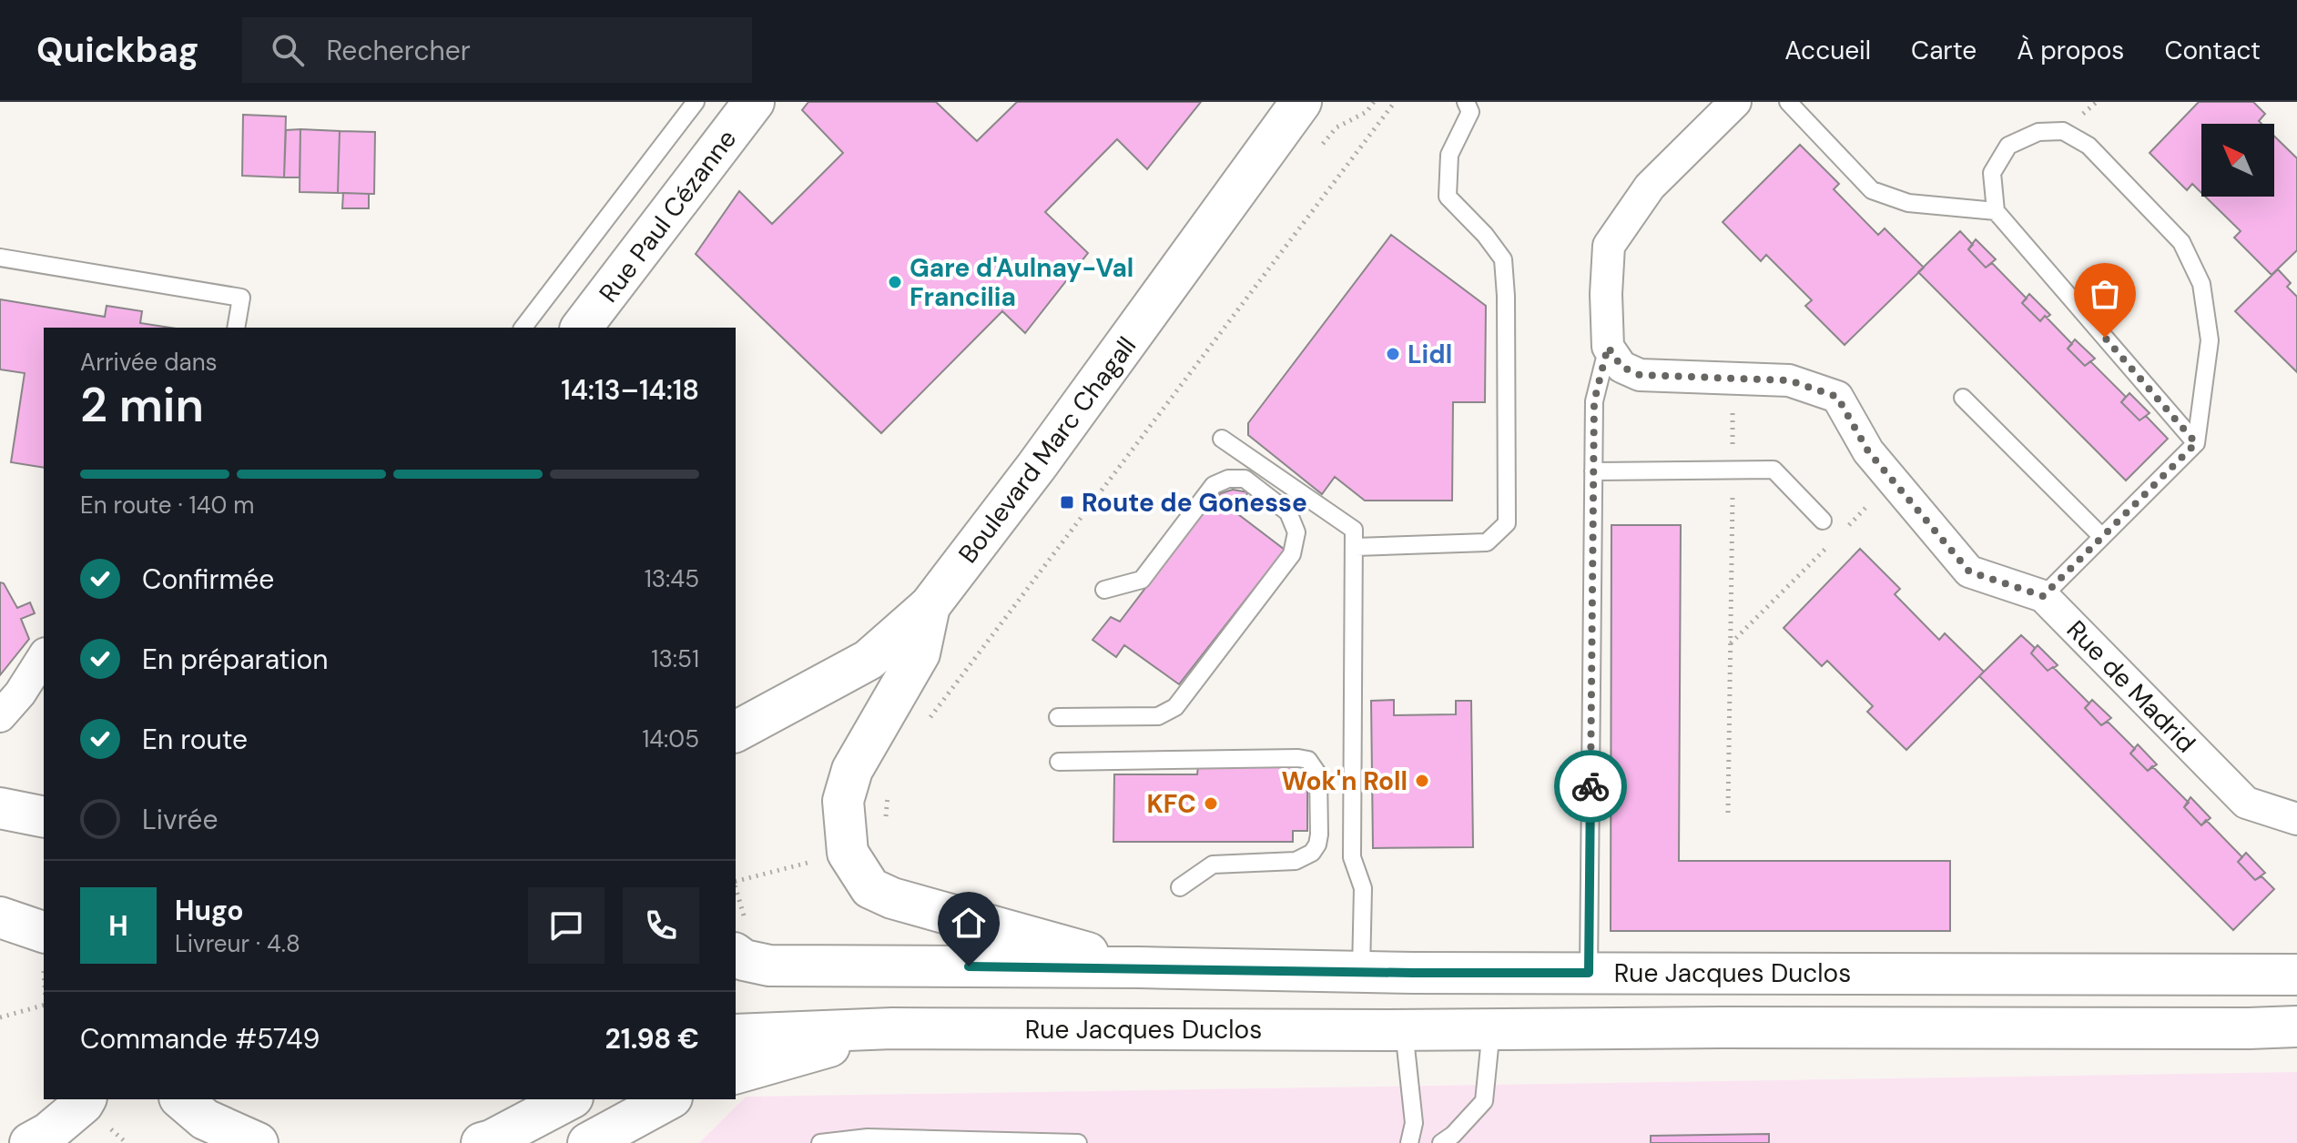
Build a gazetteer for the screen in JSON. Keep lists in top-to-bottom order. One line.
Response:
{"streets":{"main road":["Rue Paul Cézanne","Boulevard Marc Chagall","Rue Jacques Duclos"],"street":["Rue de Madrid"]},"places":{"other":["Gare d'Aulnay-Val Francilia","Lidl","Wok'n Roll","KFC"],"transit":["Route de Gonesse"]},"north":"top left","page":{"header":"Quickbag","search":"Rechercher","nav":["Accueil","Carte","À propos","Contact"],"heading":["2 min","Arrivée dans","14:13–14:18"],"panel":["Hugo","Livreur · 4.8","Commande #5749","21.98 €"],"bar":"En route · 140 m","list":[["Confirmée","13:45"],["En préparation","13:51"],["En route","14:05"],"Livrée"],"round":"H"}}
